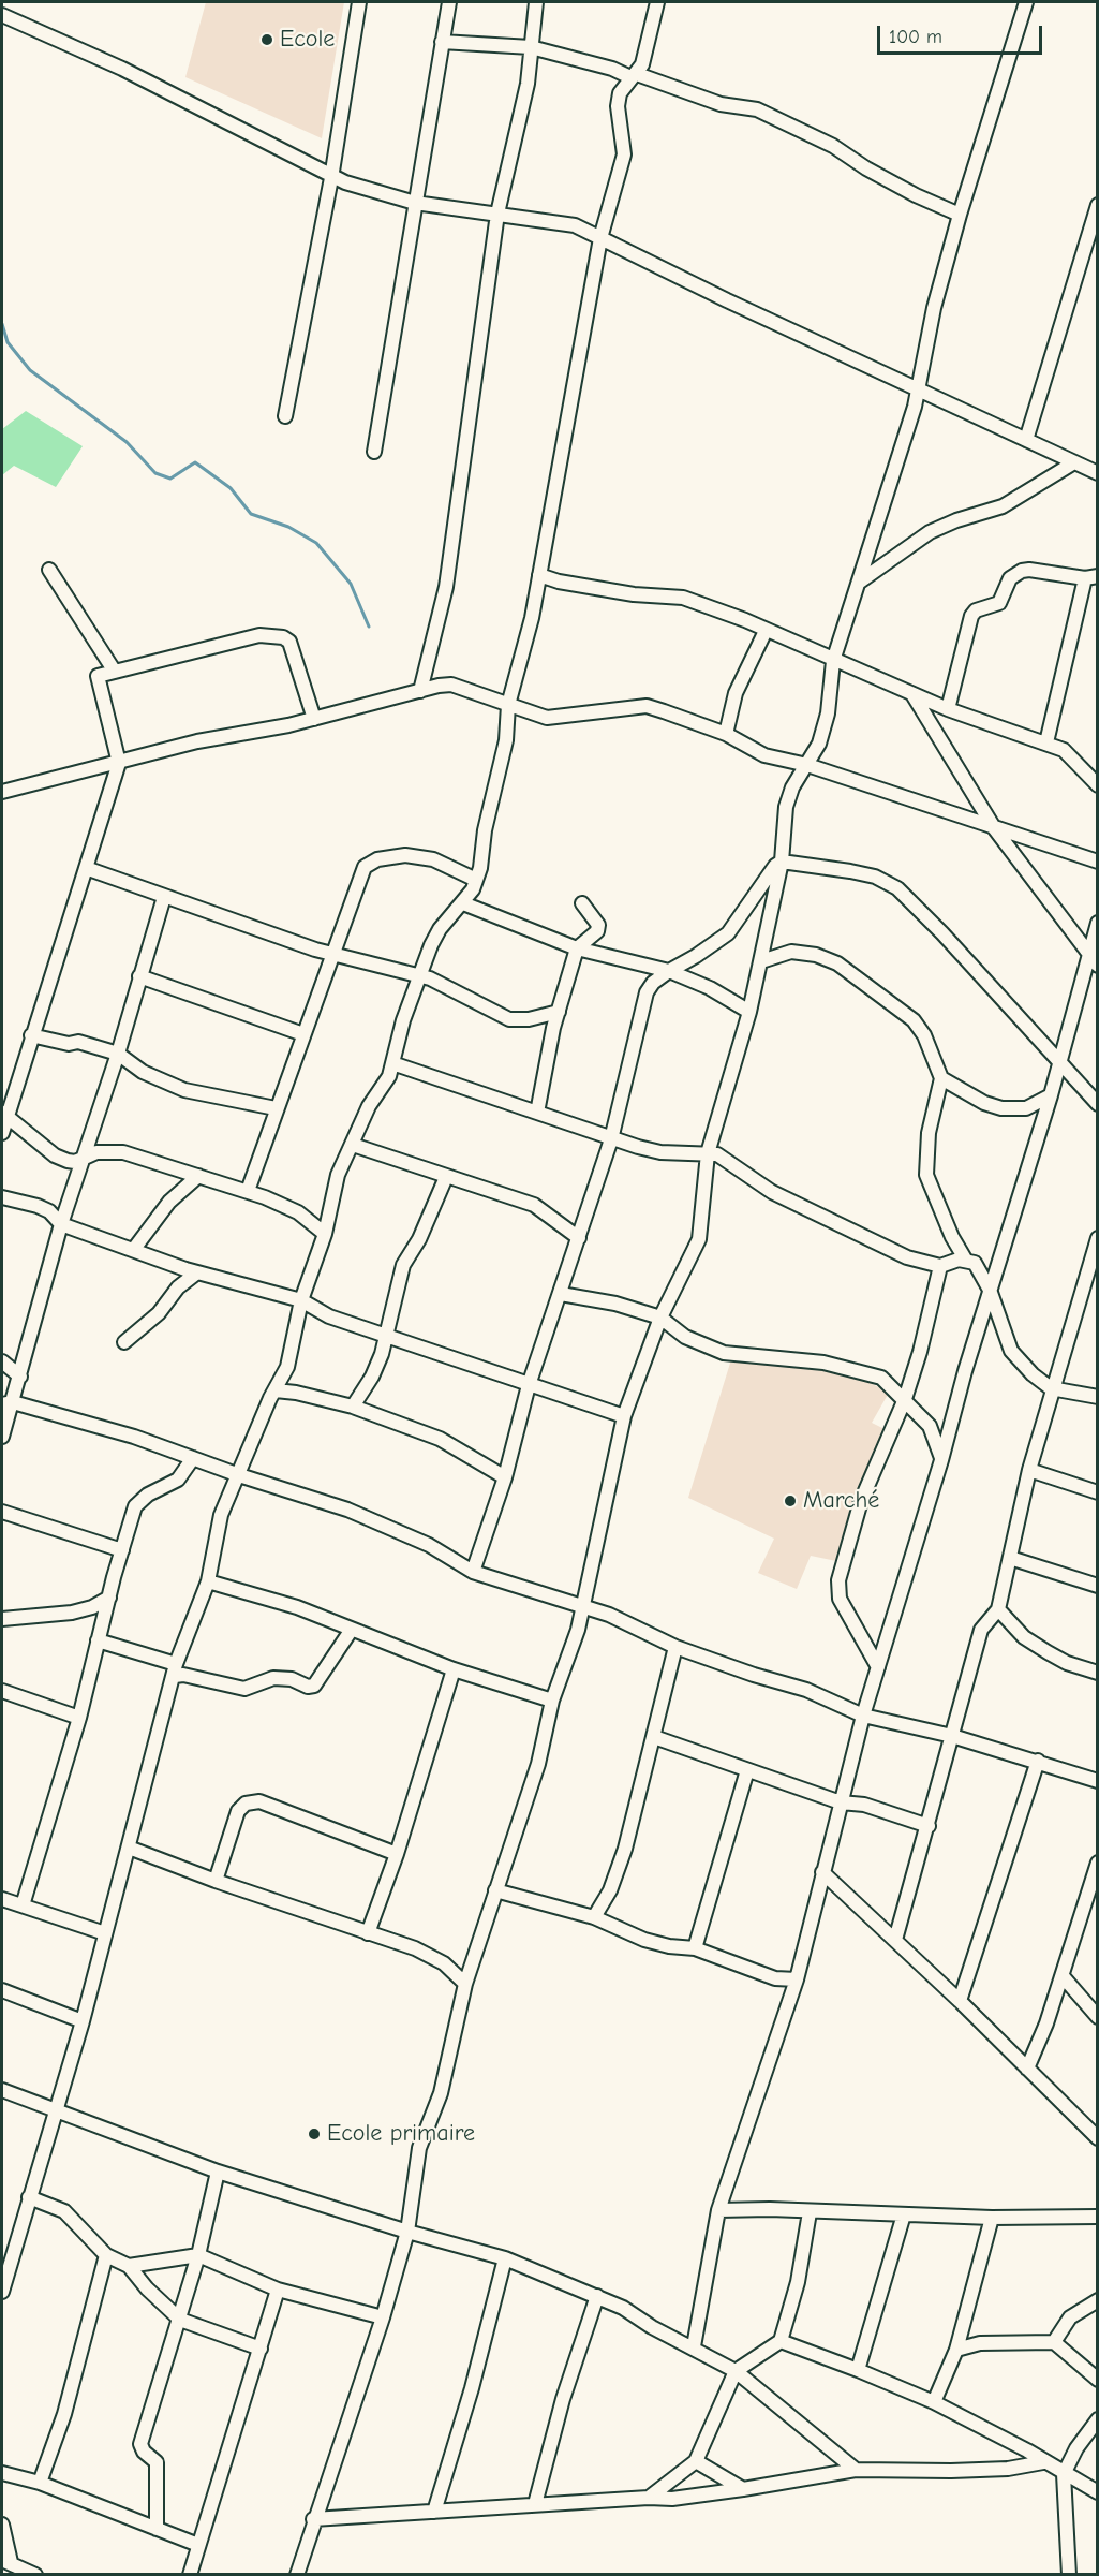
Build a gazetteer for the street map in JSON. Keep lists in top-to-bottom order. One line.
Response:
{"places":["Ecole","Marché","Ecole primaire"],"scale_bar":"100 m"}
